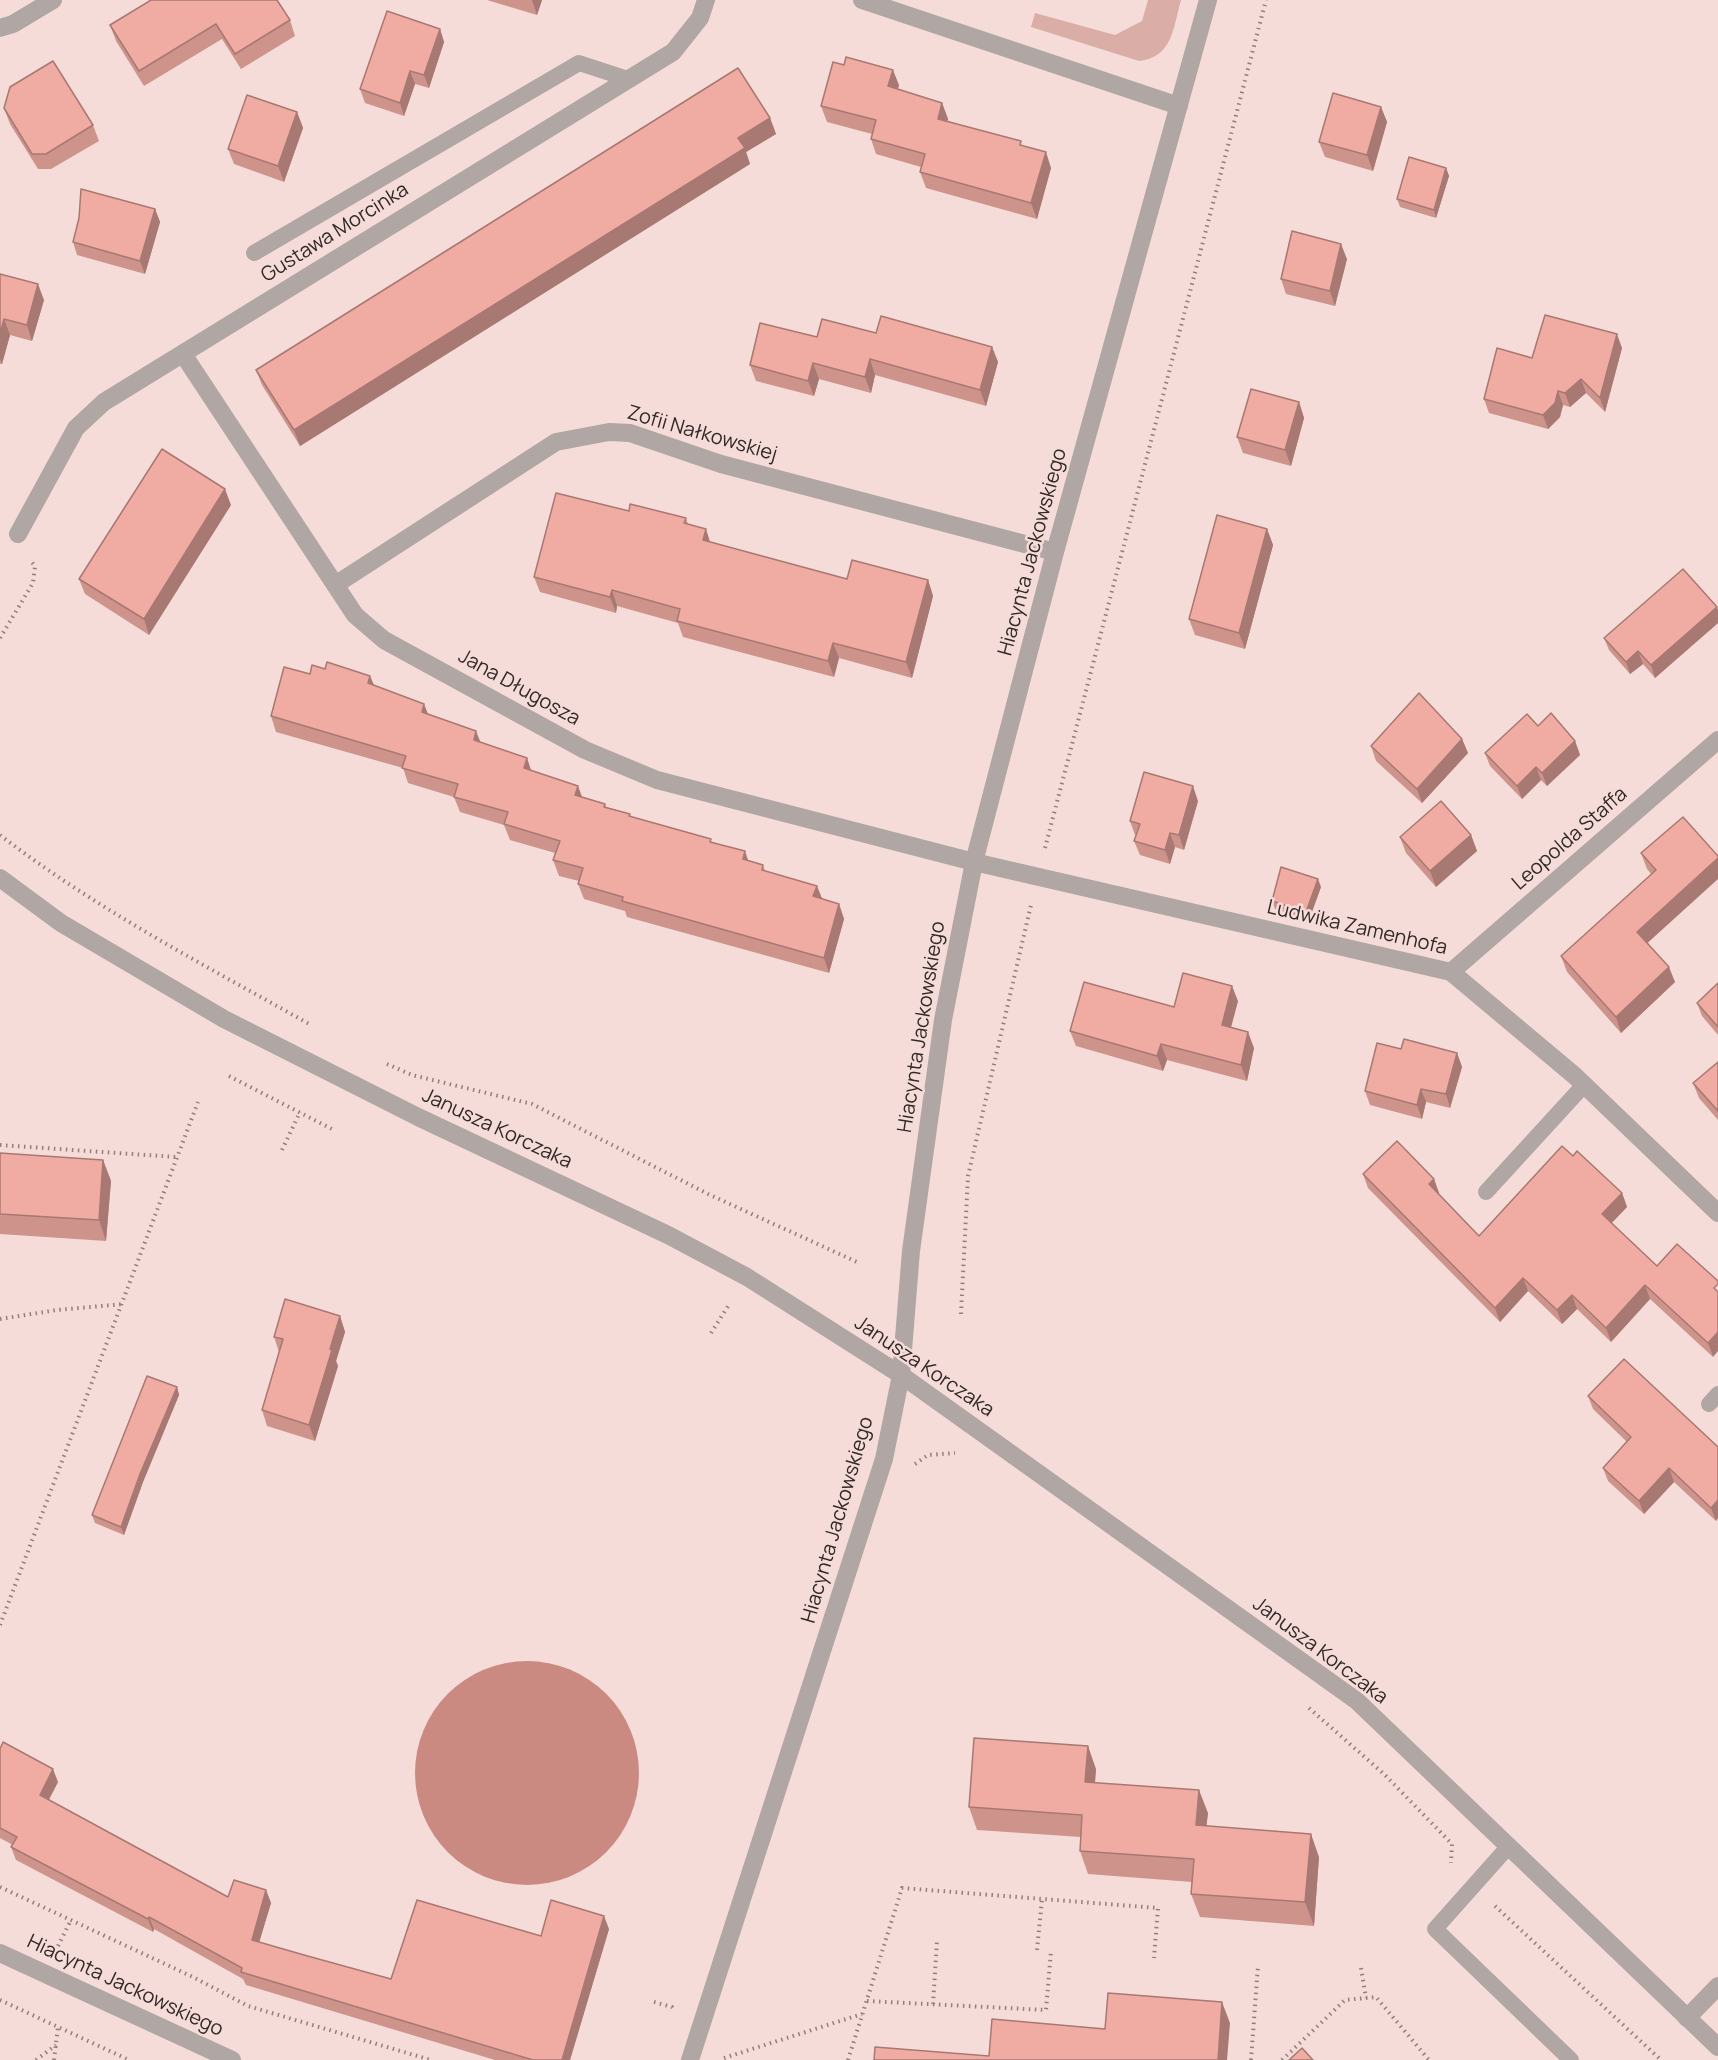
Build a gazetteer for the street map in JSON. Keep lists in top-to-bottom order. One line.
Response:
{"streets":{"street":["Gustawa Morcinka","Zofii Nałkowskiej","Hiacynta Jackowskiego","Jana Długosza","Leopolda Staffa","Ludwika Zamenhofa","Janusza Korczaka"]},"crossings":[["Gustawa Morcinka","Jana Długosza"],["Zofii Nałkowskiej","Hiacynta Jackowskiego"],["Zofii Nałkowskiej","Jana Długosza"],["Hiacynta Jackowskiego","Jana Długosza"],["Hiacynta Jackowskiego","Ludwika Zamenhofa"],["Hiacynta Jackowskiego","Janusza Korczaka"],["Jana Długosza","Ludwika Zamenhofa"],["Leopolda Staffa","Ludwika Zamenhofa"]]}
